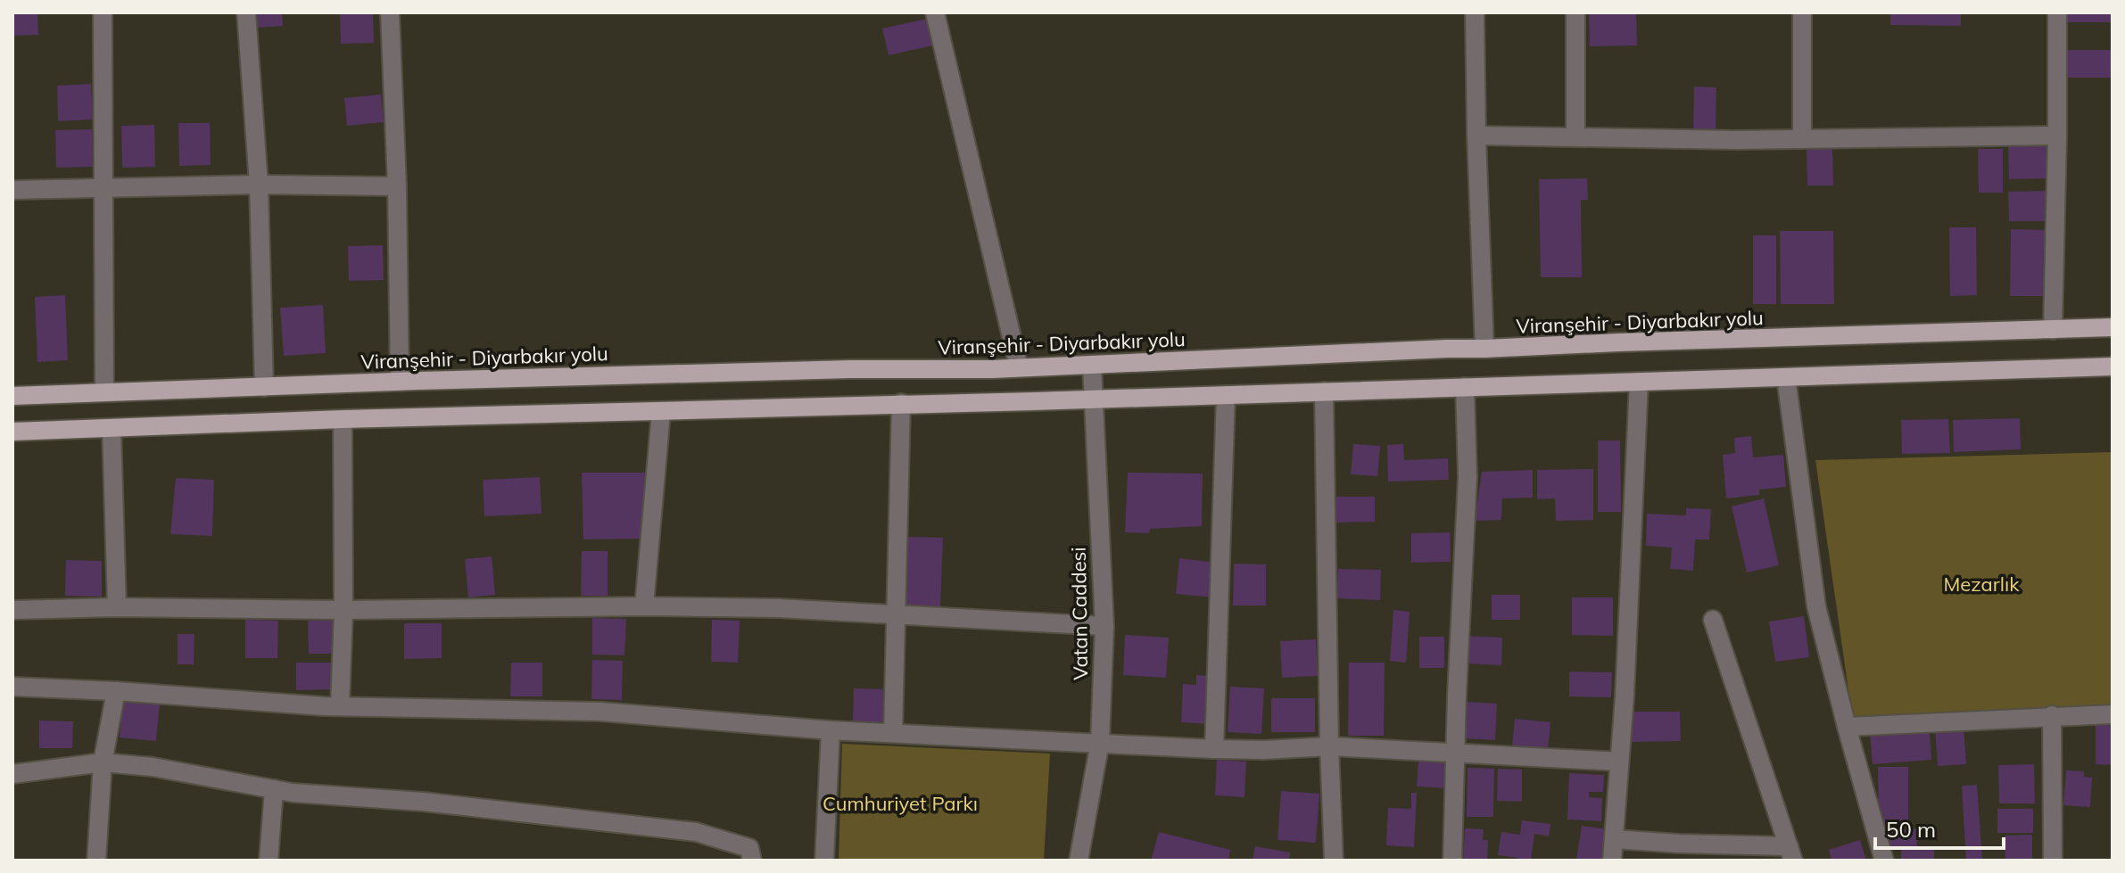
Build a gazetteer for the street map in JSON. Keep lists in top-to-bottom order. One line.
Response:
{"streets":{"main road":["Viranşehir - Diyarbakır yolu"],"street":["Vatan Caddesi"]},"crossings":[["Viranşehir - Diyarbakır yolu","Vatan Caddesi"]],"parks":["Mezarlık","Cumhuriyet Parkı"],"scale_bar":"50 m"}
